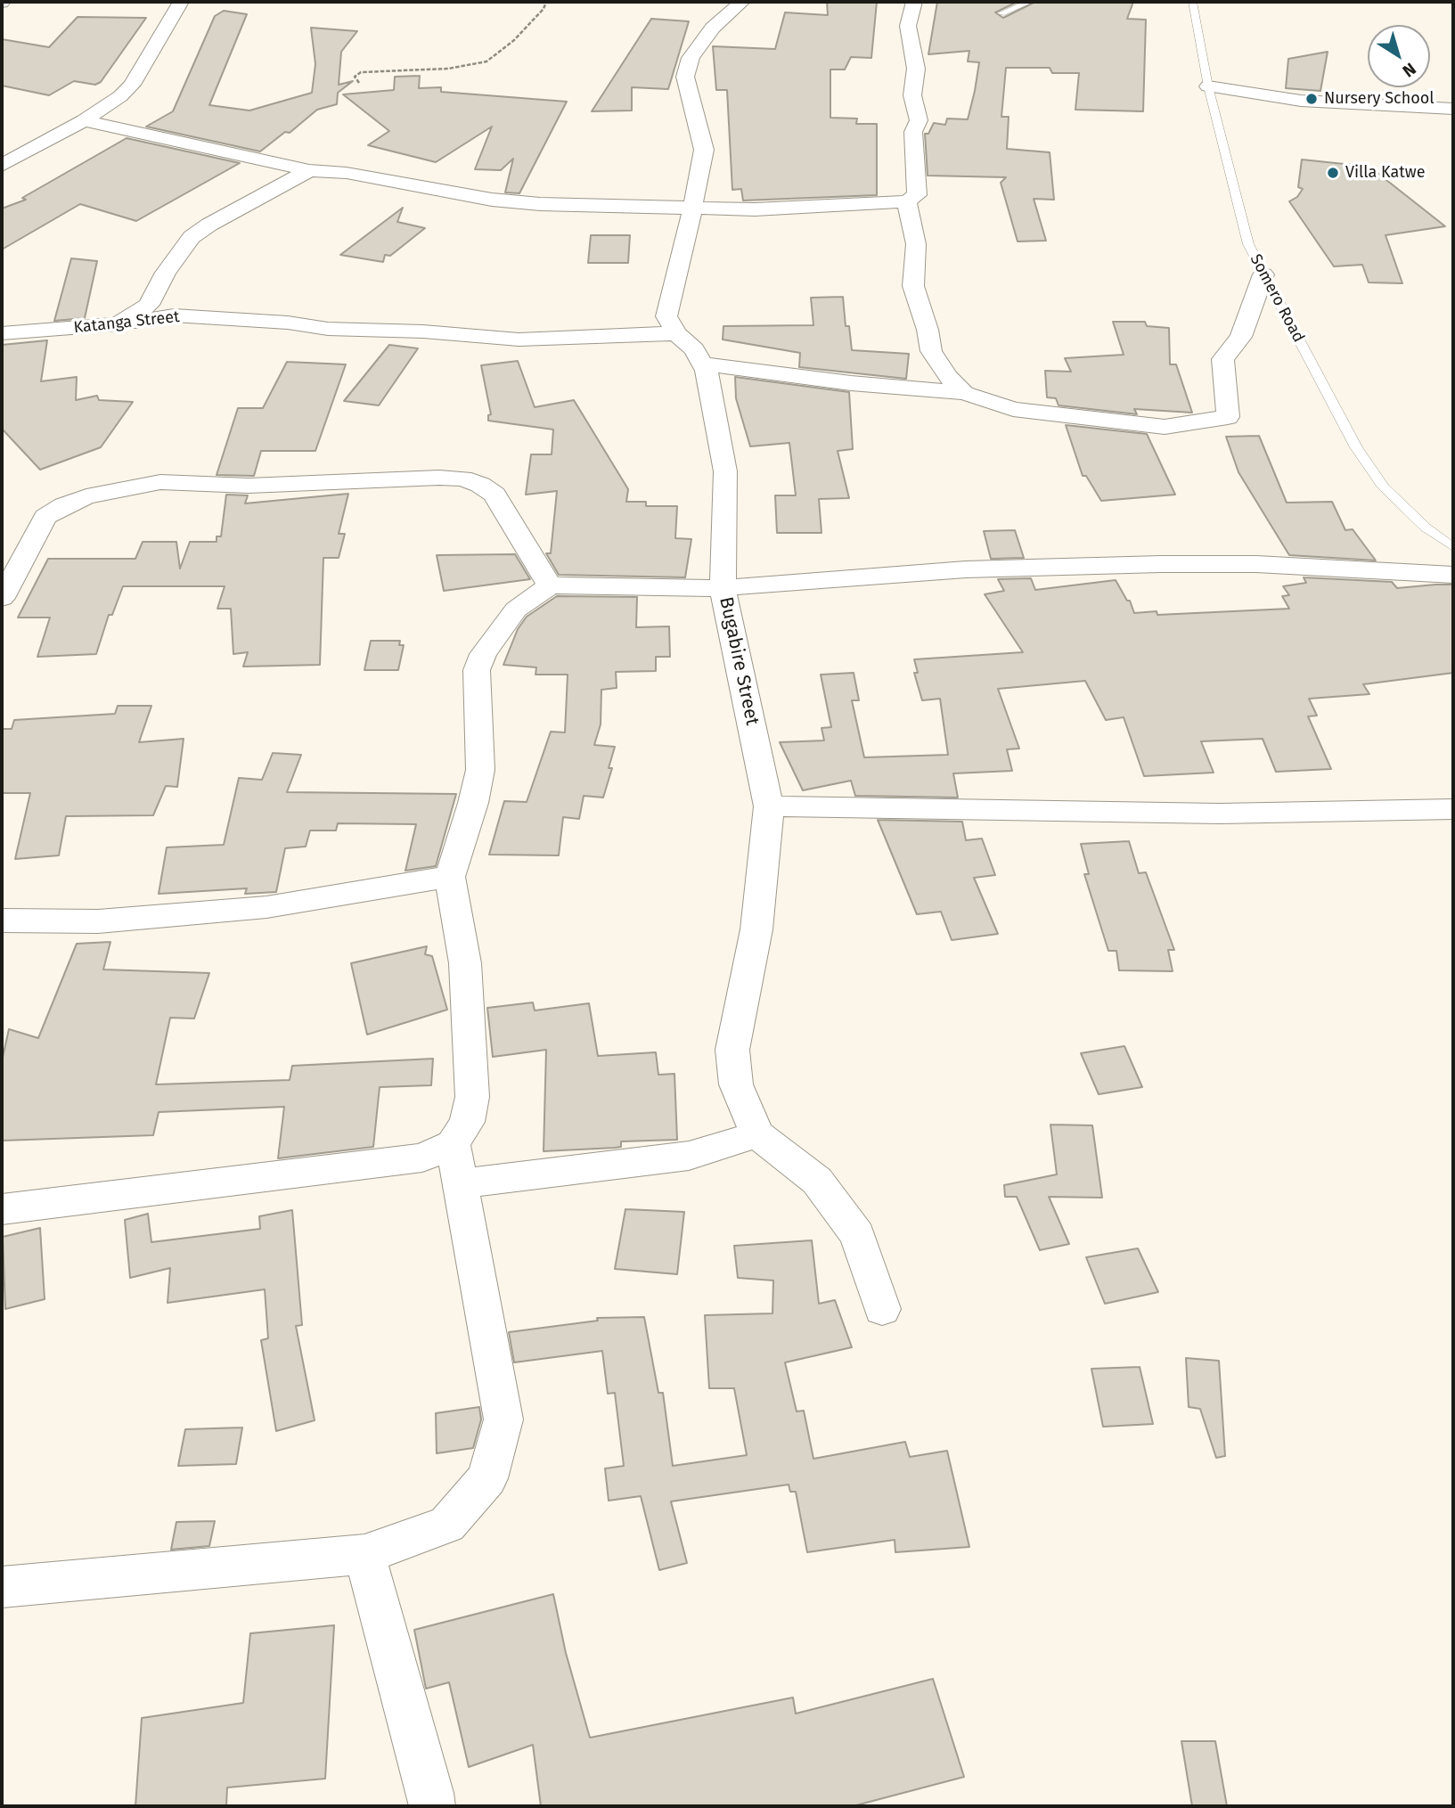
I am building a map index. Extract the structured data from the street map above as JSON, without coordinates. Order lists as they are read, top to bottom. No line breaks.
{"streets":{"street":["Katanga Street","Bugabire Street"],"lane":["Somero Road"]},"crossings":[["Katanga Street","Bugabire Street"]],"places":["Nursery School","Villa Katwe"],"north":"bottom right"}
